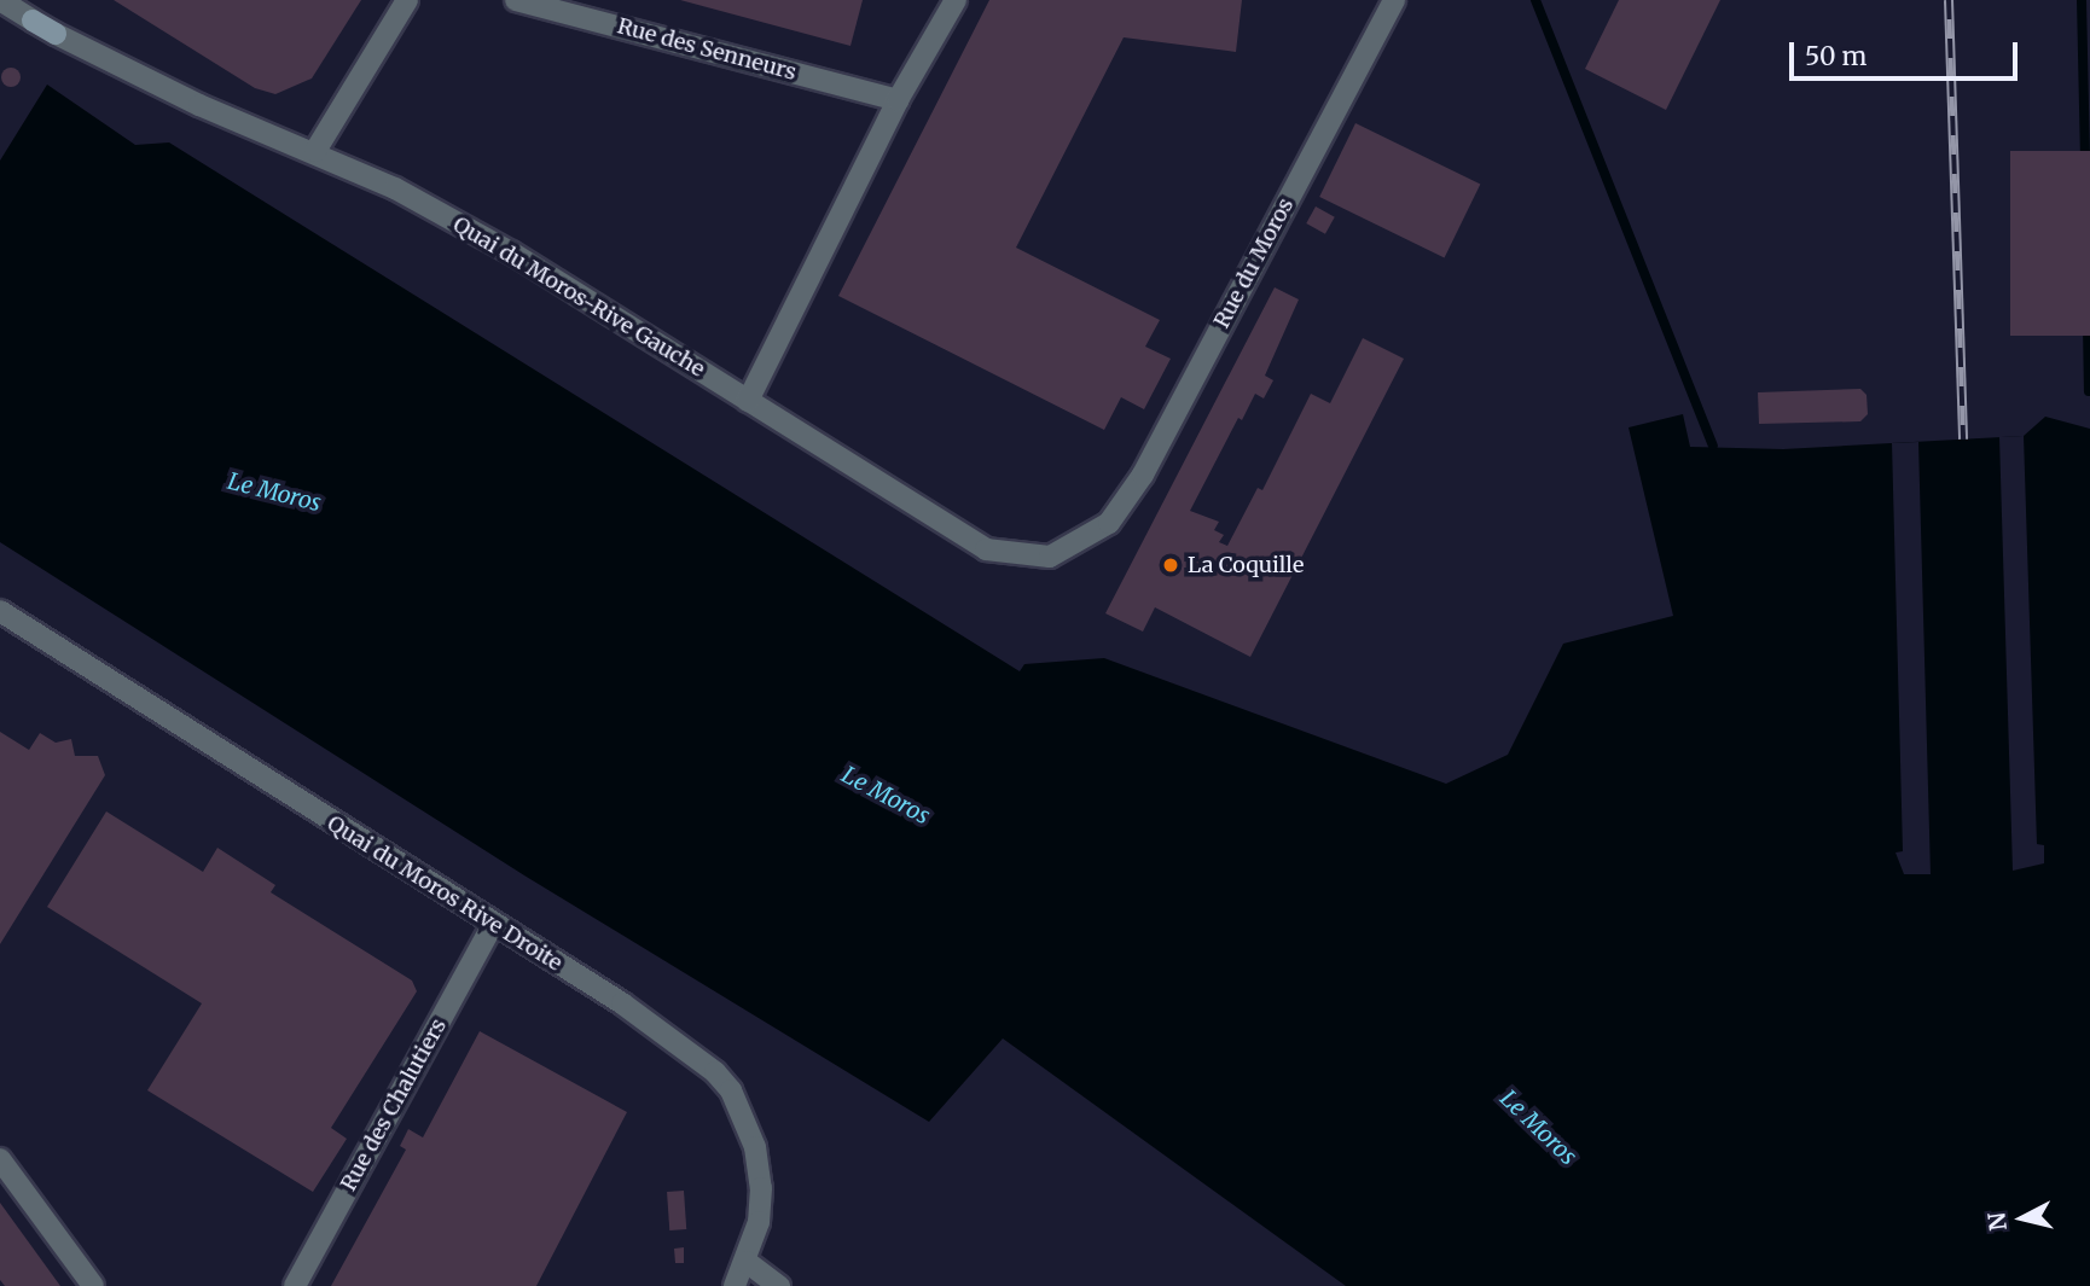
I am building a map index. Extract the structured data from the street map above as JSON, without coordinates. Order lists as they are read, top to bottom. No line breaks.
{"streets":{"street":["Rue des Senneurs","Rue du Moros","Quai du Moros-Rive Gauche","Quai du Moros Rive Droite","Rue des Chalutiers"]},"crossings":[["Rue du Moros","Quai du Moros-Rive Gauche"],["Quai du Moros Rive Droite","Rue des Chalutiers"]],"water":["Le Moros"],"places":["La Coquille"],"scale_bar":"50 m","north":"left"}
